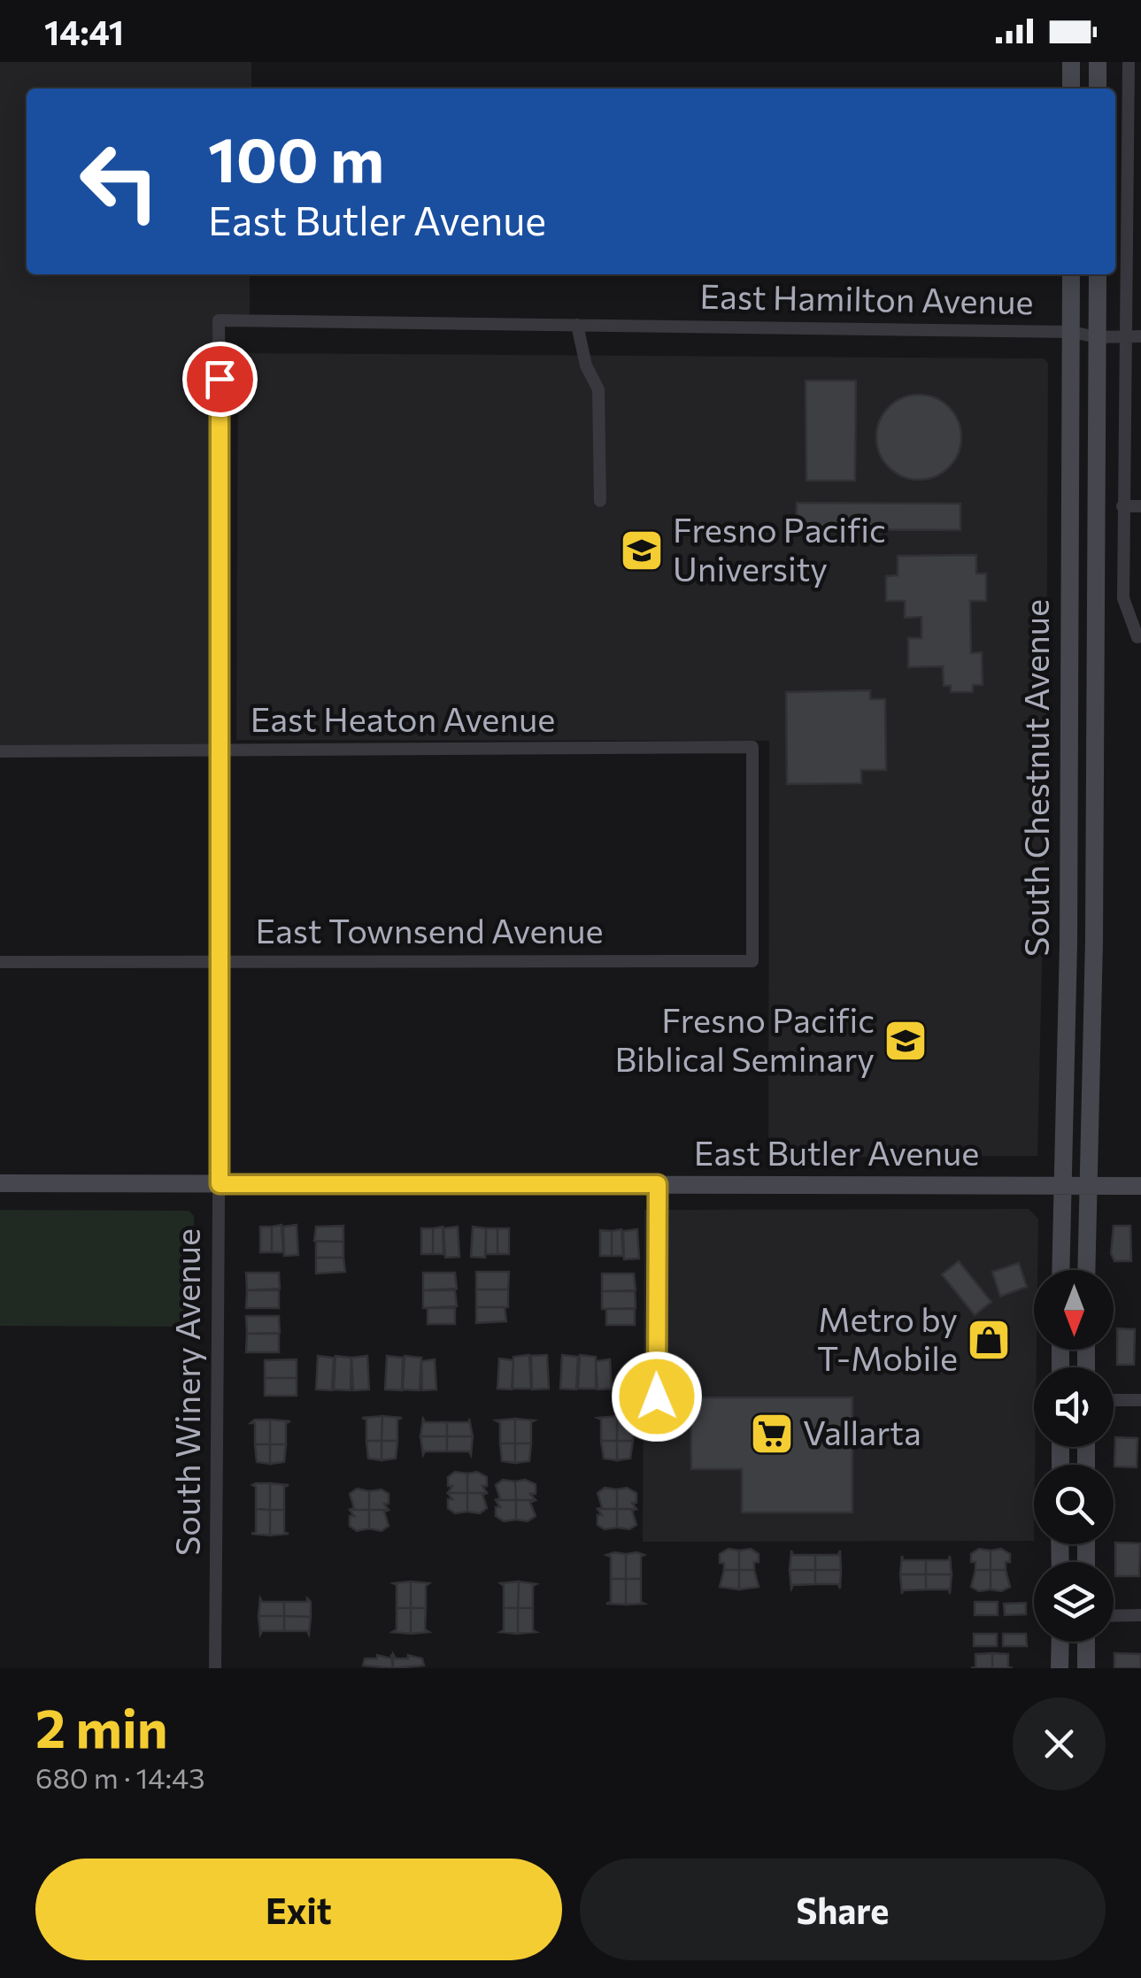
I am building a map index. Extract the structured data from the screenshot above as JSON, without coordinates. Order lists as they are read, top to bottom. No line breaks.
{"streets":{"main road":["South Chestnut Avenue","East Butler Avenue"],"street":["East Hamilton Avenue","East Heaton Avenue","East Townsend Avenue","South Winery Avenue"]},"crossings":[["East Hamilton Avenue","South Chestnut Avenue"],["East Hamilton Avenue","South Winery Avenue"],["East Heaton Avenue","East Townsend Avenue"],["East Heaton Avenue","South Winery Avenue"],["South Chestnut Avenue","East Butler Avenue"],["East Townsend Avenue","South Winery Avenue"],["East Butler Avenue","South Winery Avenue"]],"places":{"school or university":["Fresno Pacific University","Fresno Pacific Biblical Seminary"],"shop":["Metro by T-Mobile"],"supermarket":["Vallarta"]},"north":"bottom","page":{"status":"14:41","turn":["100 m","East Butler Avenue"],"heading":["2 min","680 m · 14:43"],"buttons":["Exit","Share"]}}
